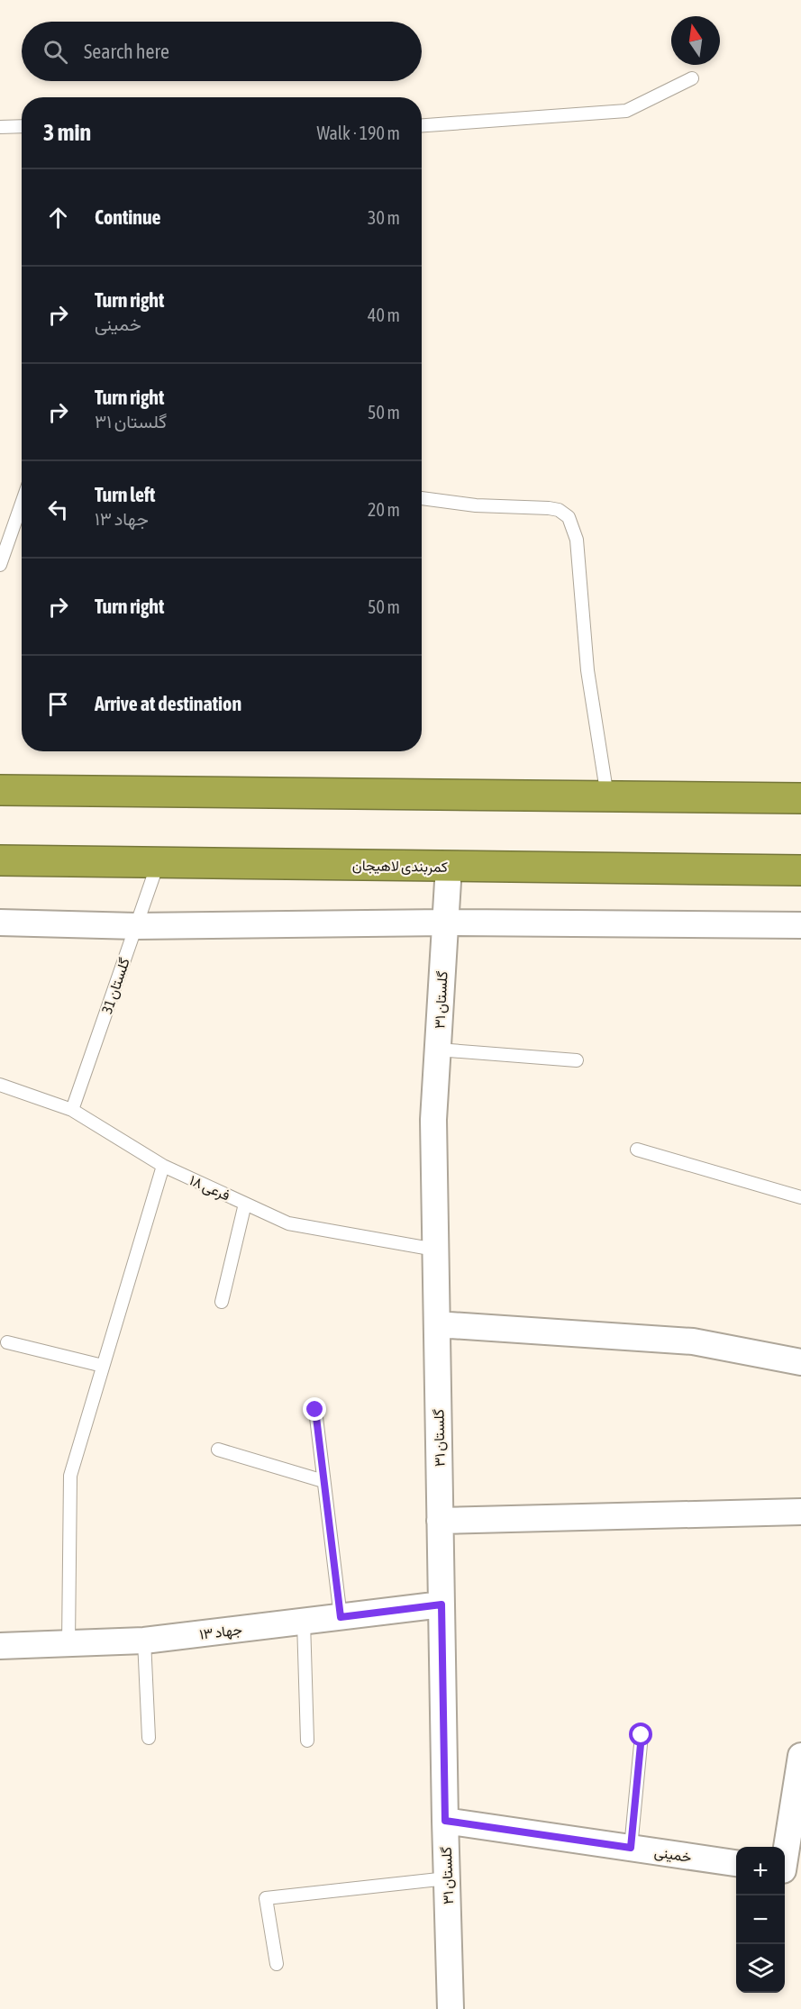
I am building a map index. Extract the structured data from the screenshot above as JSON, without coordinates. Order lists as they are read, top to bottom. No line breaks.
{"streets":{"highway":["کمربندی لاهیجان"],"street":["گلستان ۳۱","جهاد ۱۳","خمینی"],"lane":["گلستان 31","فرعی ۱۸"]},"crossings":[["کمربندی لاهیجان","گلستان 31"],["کمربندی لاهیجان","گلستان ۳۱"],["گلستان 31","فرعی ۱۸"],["گلستان ۳۱","فرعی ۱۸"],["گلستان ۳۱","جهاد ۱۳"],["گلستان ۳۱","خمینی"]],"north":"top","page":{"search":"Search here","heading":["3 min","Walk · 190 m"],"list":[["Continue","30 m"],["Turn right","خمینی","40 m"],["Turn right","گلستان ۳۱","50 m"],["Turn left","جهاد ۱۳","20 m"],["Turn right","50 m"],"Arrive at destination"],"map_buttons":["+","−"]}}
